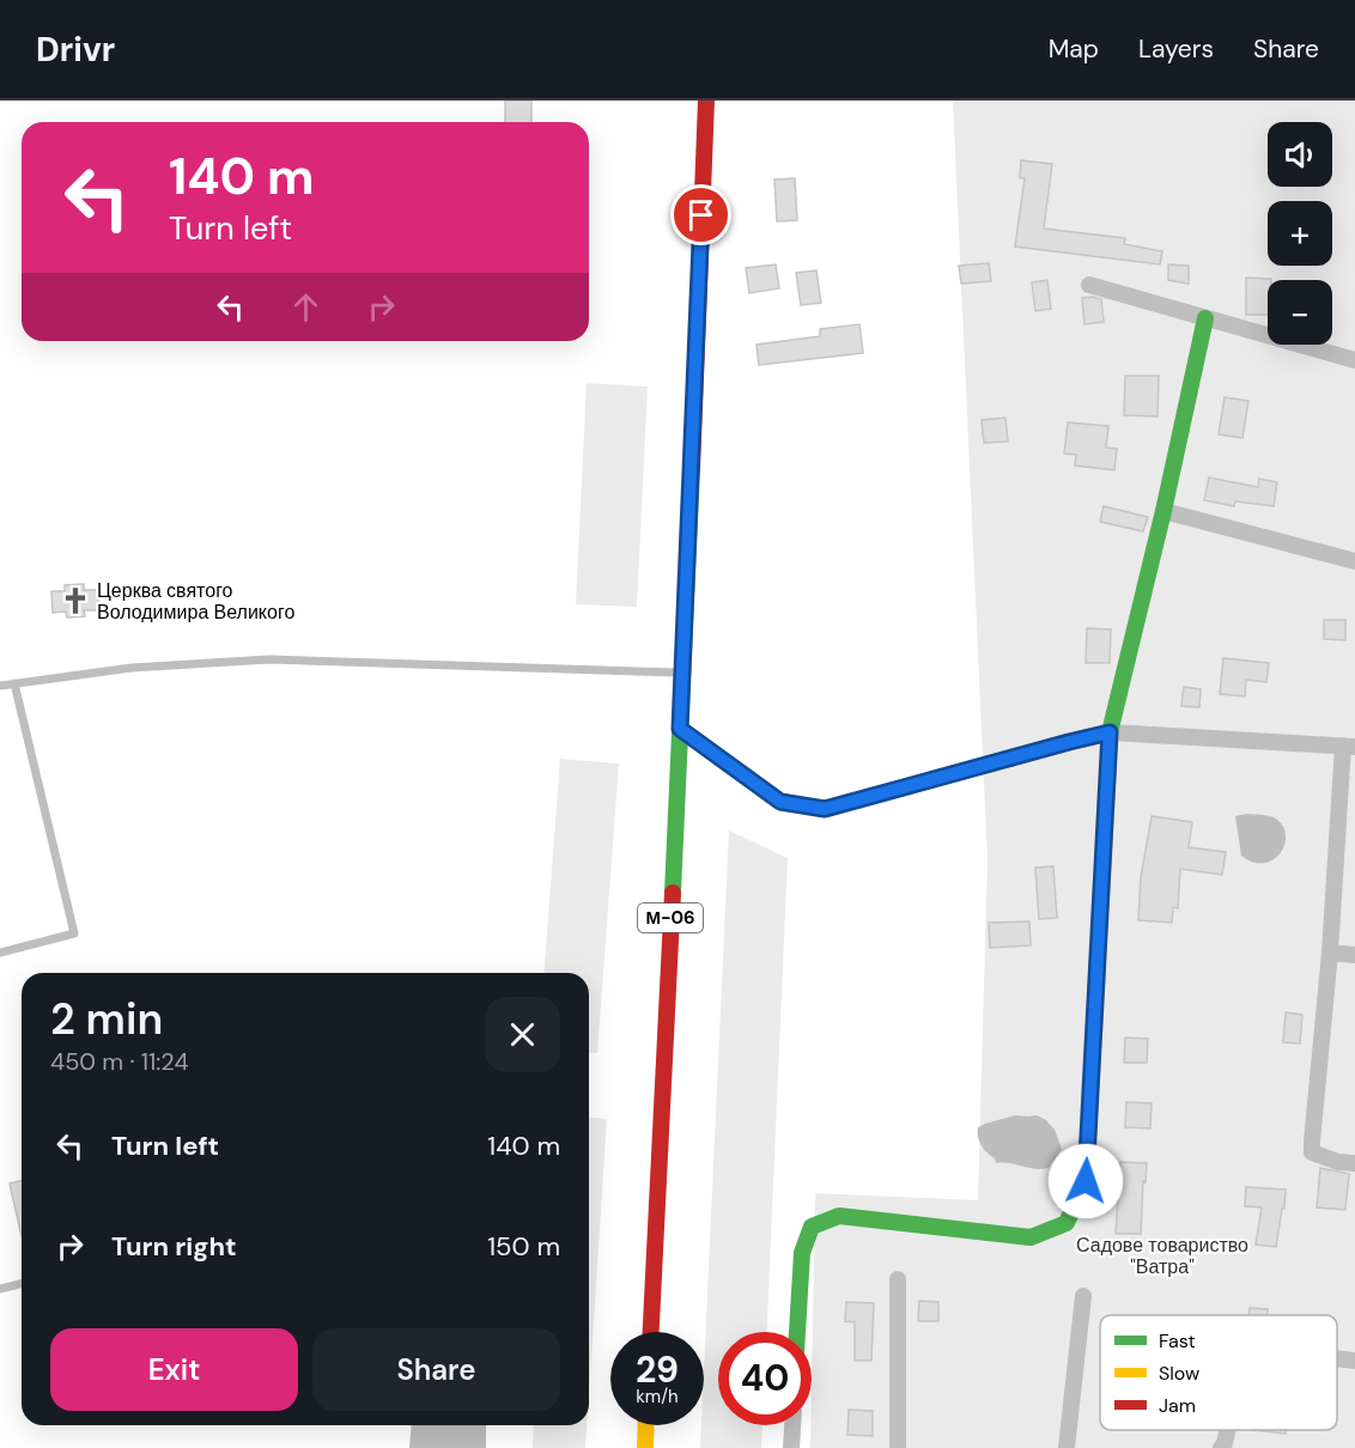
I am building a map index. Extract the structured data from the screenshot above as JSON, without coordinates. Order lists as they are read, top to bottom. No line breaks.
{"streets":{"main road":["М-06"]},"parks":["Садове товариство \"Ватра\""],"places":{"church":["Церква святого Володимира Великого"]},"legend":["Fast","Slow","Jam"],"page":{"header":"Drivr","nav":["Map","Layers","Share"],"map_buttons":["+","−"],"turn":["140 m","Turn left"],"heading":["2 min","450 m · 11:24"],"list":[{"name":"Turn left","value":"140 m"},{"name":"Turn right","value":"150 m"}],"buttons":["Exit","Share"],"speed":"29 km/h","limit":"40"}}
